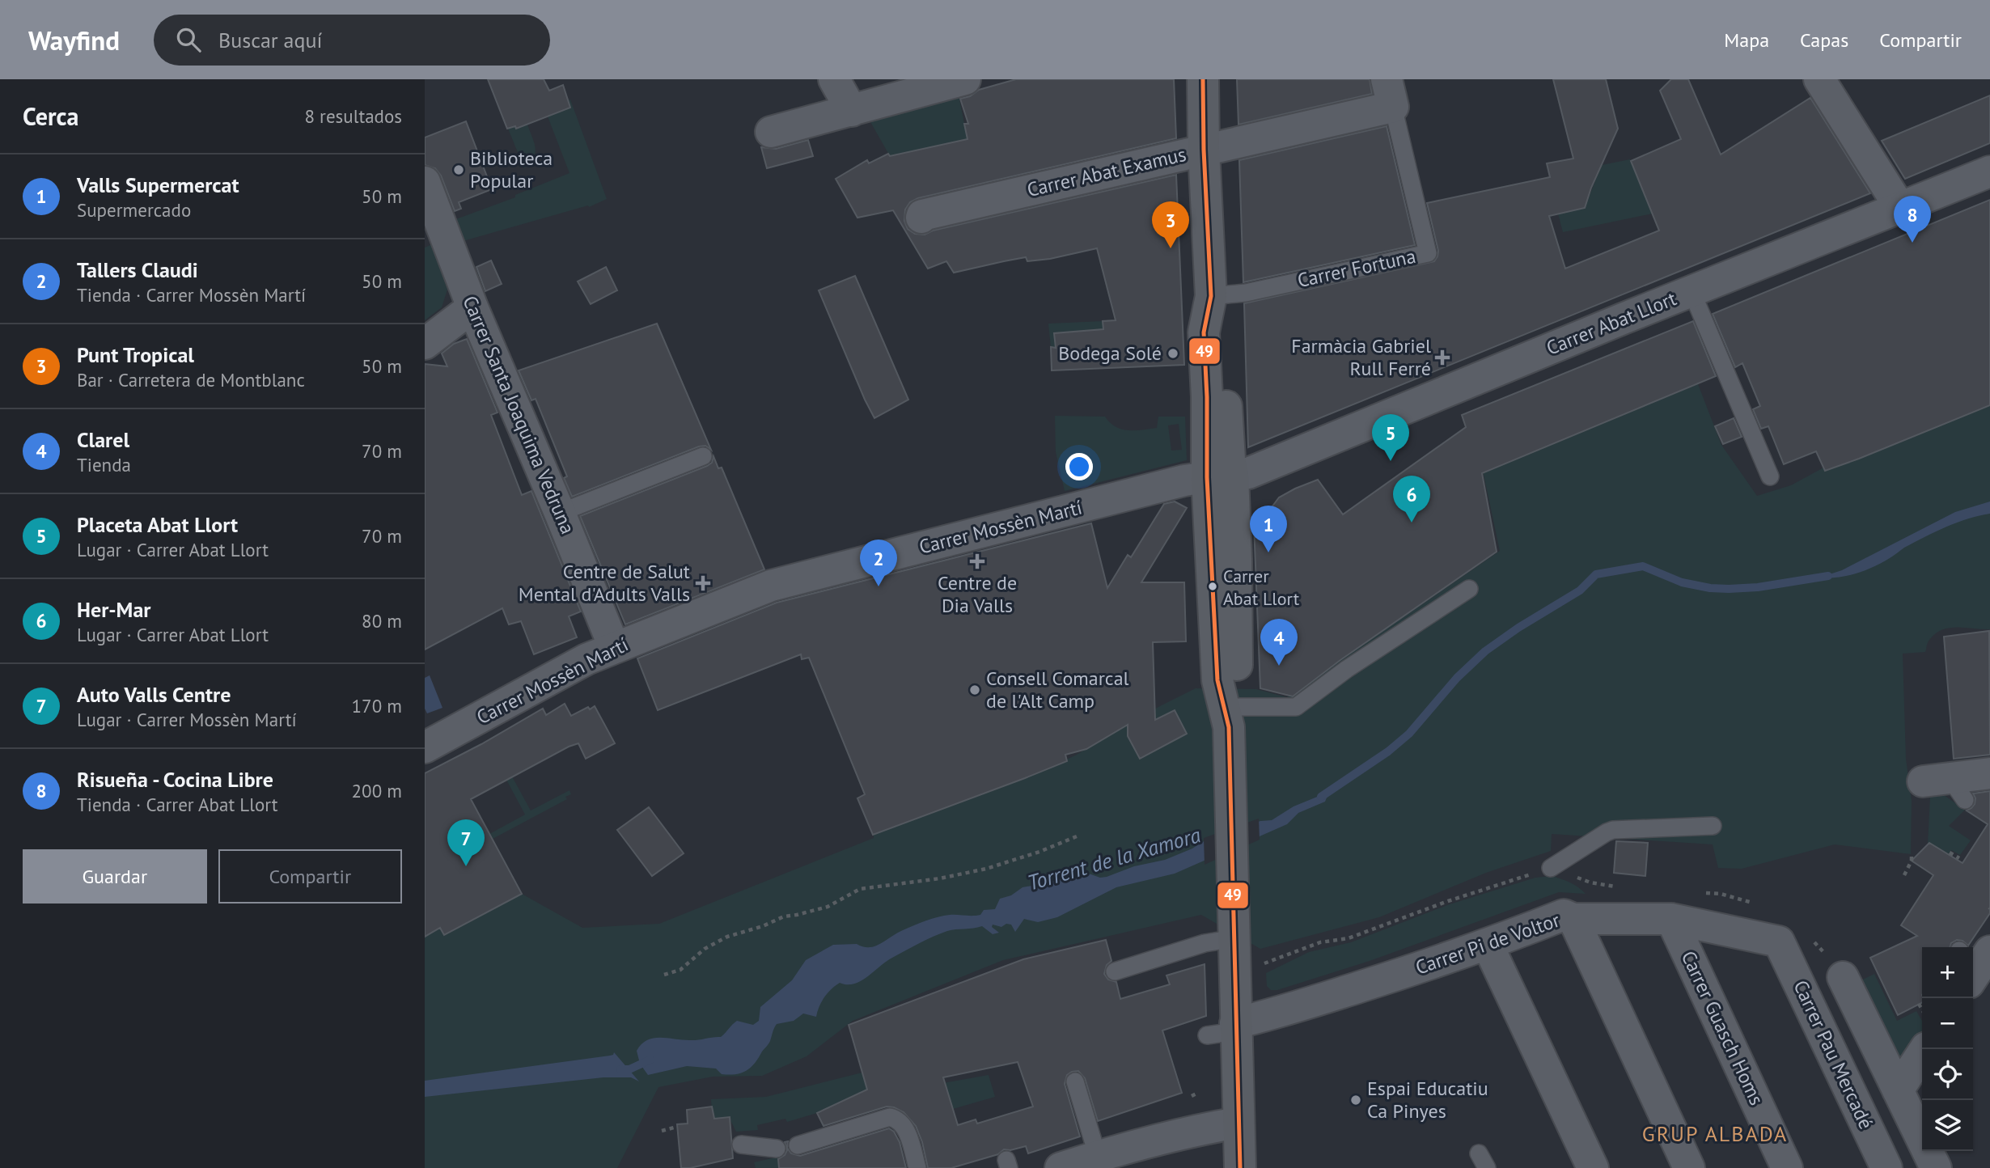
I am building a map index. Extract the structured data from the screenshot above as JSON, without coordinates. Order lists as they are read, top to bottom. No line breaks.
{"streets":{"street":["Carrer Abat Examus","Carrer Abat Llort","Carrer Santa Joaquima Vedruna","Carrer Mossèn Martí","Carrer Pi de Voltor","Carrer Guasch Homs","Carrer Pau Mercadé"],"lane":["Carrer Fortuna"]},"crossings":[["Carrer Abat Examus","Carrer Fortuna"],["Carrer Abat Llort","Carrer Mossèn Martí"],["Carrer Santa Joaquima Vedruna","Carrer Mossèn Martí"],["Carrer Pi de Voltor","Carrer Guasch Homs"],["Carrer Pi de Voltor","Carrer Pau Mercadé"]],"districts":["GRUP ALBADA"],"water":["Torrent de la Xamora"],"places":{"other":["Biblioteca Popular","Bodega Solé","Carrer Abat Llort","Consell Comarcal de l'Alt Camp","Espai Educatiu Ca Pinyes"],"health":["Farmàcia Gabriel Rull Ferré","Centre de Dia Valls","Centre de Salut Mental d'Adults Valls"]},"lines":["transit line 49"],"page":{"header":"Wayfind","search":"Buscar aquí","nav":["Mapa","Capas","Compartir"],"heading":["Cerca","8 resultados"],"list":[{"mark":"1","name":"Valls Supermercat","note":"Supermercado","value":"50 m"},{"mark":"2","name":"Tallers Claudi","note":"Tienda · Carrer Mossèn Martí","value":"50 m"},{"mark":"3","name":"Punt Tropical","note":"Bar · Carretera de Montblanc","value":"50 m"},{"mark":"4","name":"Clarel","note":"Tienda","value":"70 m"},{"mark":"5","name":"Placeta Abat Llort","note":"Lugar · Carrer Abat Llort","value":"70 m"},{"mark":"6","name":"Her-Mar","note":"Lugar · Carrer Abat Llort","value":"80 m"},{"mark":"7","name":"Auto Valls Centre","note":"Lugar · Carrer Mossèn Martí","value":"170 m"},{"mark":"8","name":"Risueña - Cocina Libre","note":"Tienda · Carrer Abat Llort","value":"200 m"}],"pins":["8","3","5","6","1","2","4","7"],"buttons":["Guardar","Compartir"],"map_buttons":["+","−"]}}
